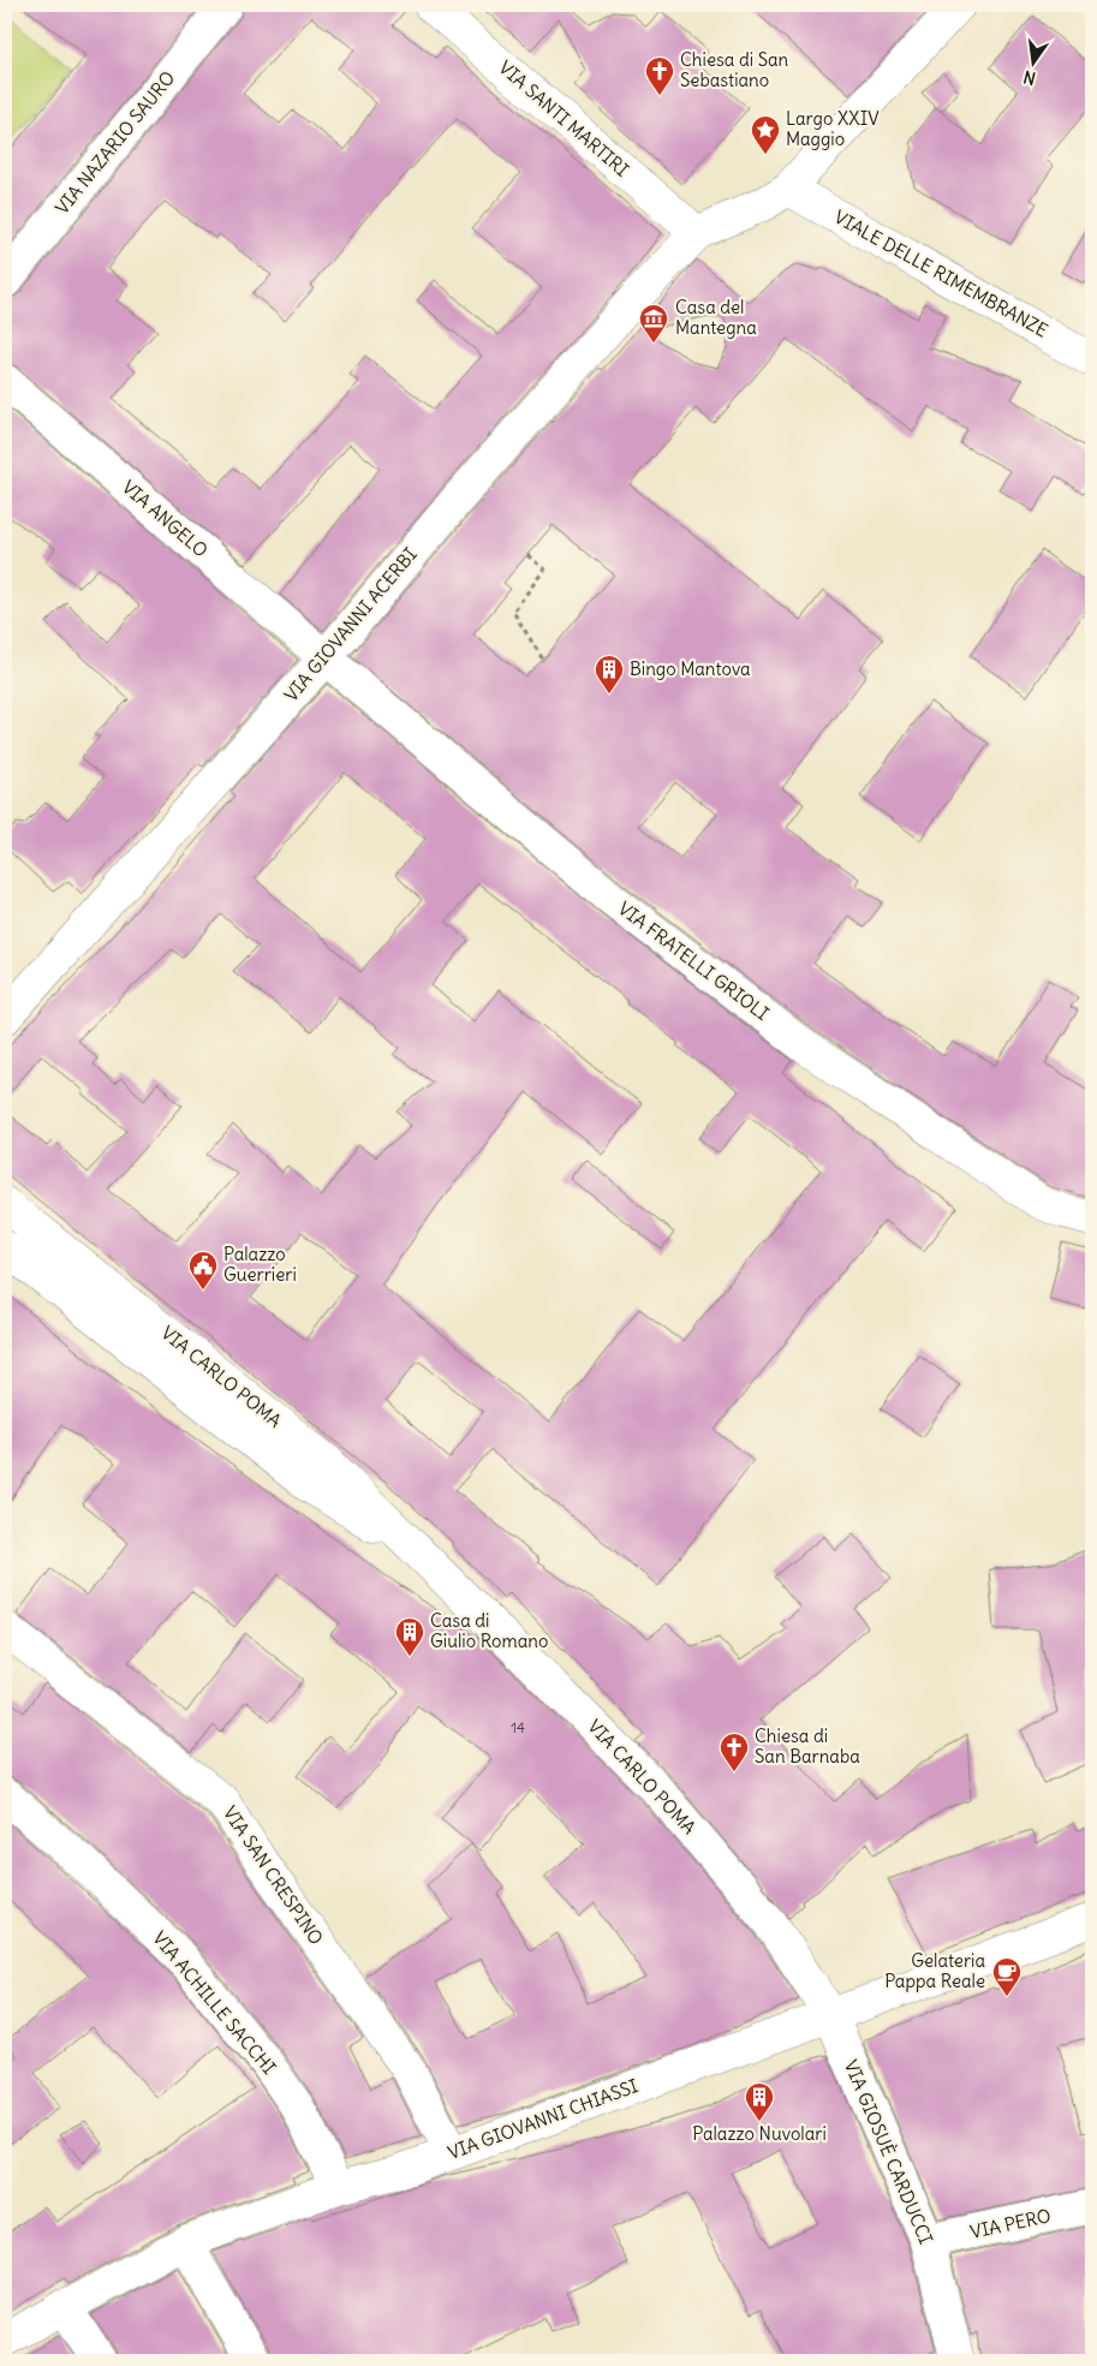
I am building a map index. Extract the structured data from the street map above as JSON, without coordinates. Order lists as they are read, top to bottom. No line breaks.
{"streets":{"street":["VIA SANTI MARTIRI","VIA NAZARIO SAURO","VIALE DELLE RIMEMBRANZE","VIA ANGELO","VIA GIOVANNI ACERBI","VIA FRATELLI GRIOLI","VIA CARLO POMA","VIA SAN CRESPINO","VIA ACHILLE SACCHI","VIA GIOVANNI CHIASSI","VIA GIOSUÈ CARDUCCI","VIA PERO"]},"crossings":[["VIA SANTI MARTIRI","VIA GIOVANNI ACERBI"],["VIA ANGELO","VIA GIOVANNI ACERBI"],["VIA ANGELO","VIA FRATELLI GRIOLI"],["VIA GIOVANNI ACERBI","VIA FRATELLI GRIOLI"],["VIA CARLO POMA","VIA GIOVANNI CHIASSI"],["VIA CARLO POMA","VIA GIOSUÈ CARDUCCI"],["VIA SAN CRESPINO","VIA GIOVANNI CHIASSI"],["VIA ACHILLE SACCHI","VIA GIOVANNI CHIASSI"],["VIA GIOVANNI CHIASSI","VIA GIOSUÈ CARDUCCI"],["VIA GIOSUÈ CARDUCCI","VIA PERO"]],"places":{"church":["Chiesa di San Sebastiano","Chiesa di San Barnaba"],"place":["Largo XXIV Maggio"],"museum":["Casa del Mantegna"],"building":["Bingo Mantova","Casa di Giulio Romano","Palazzo Nuvolari"],"public building":["Palazzo Guerrieri"],"cafe":["Gelateria Pappa Reale"]},"house_numbers":["14"],"north":"bottom"}
